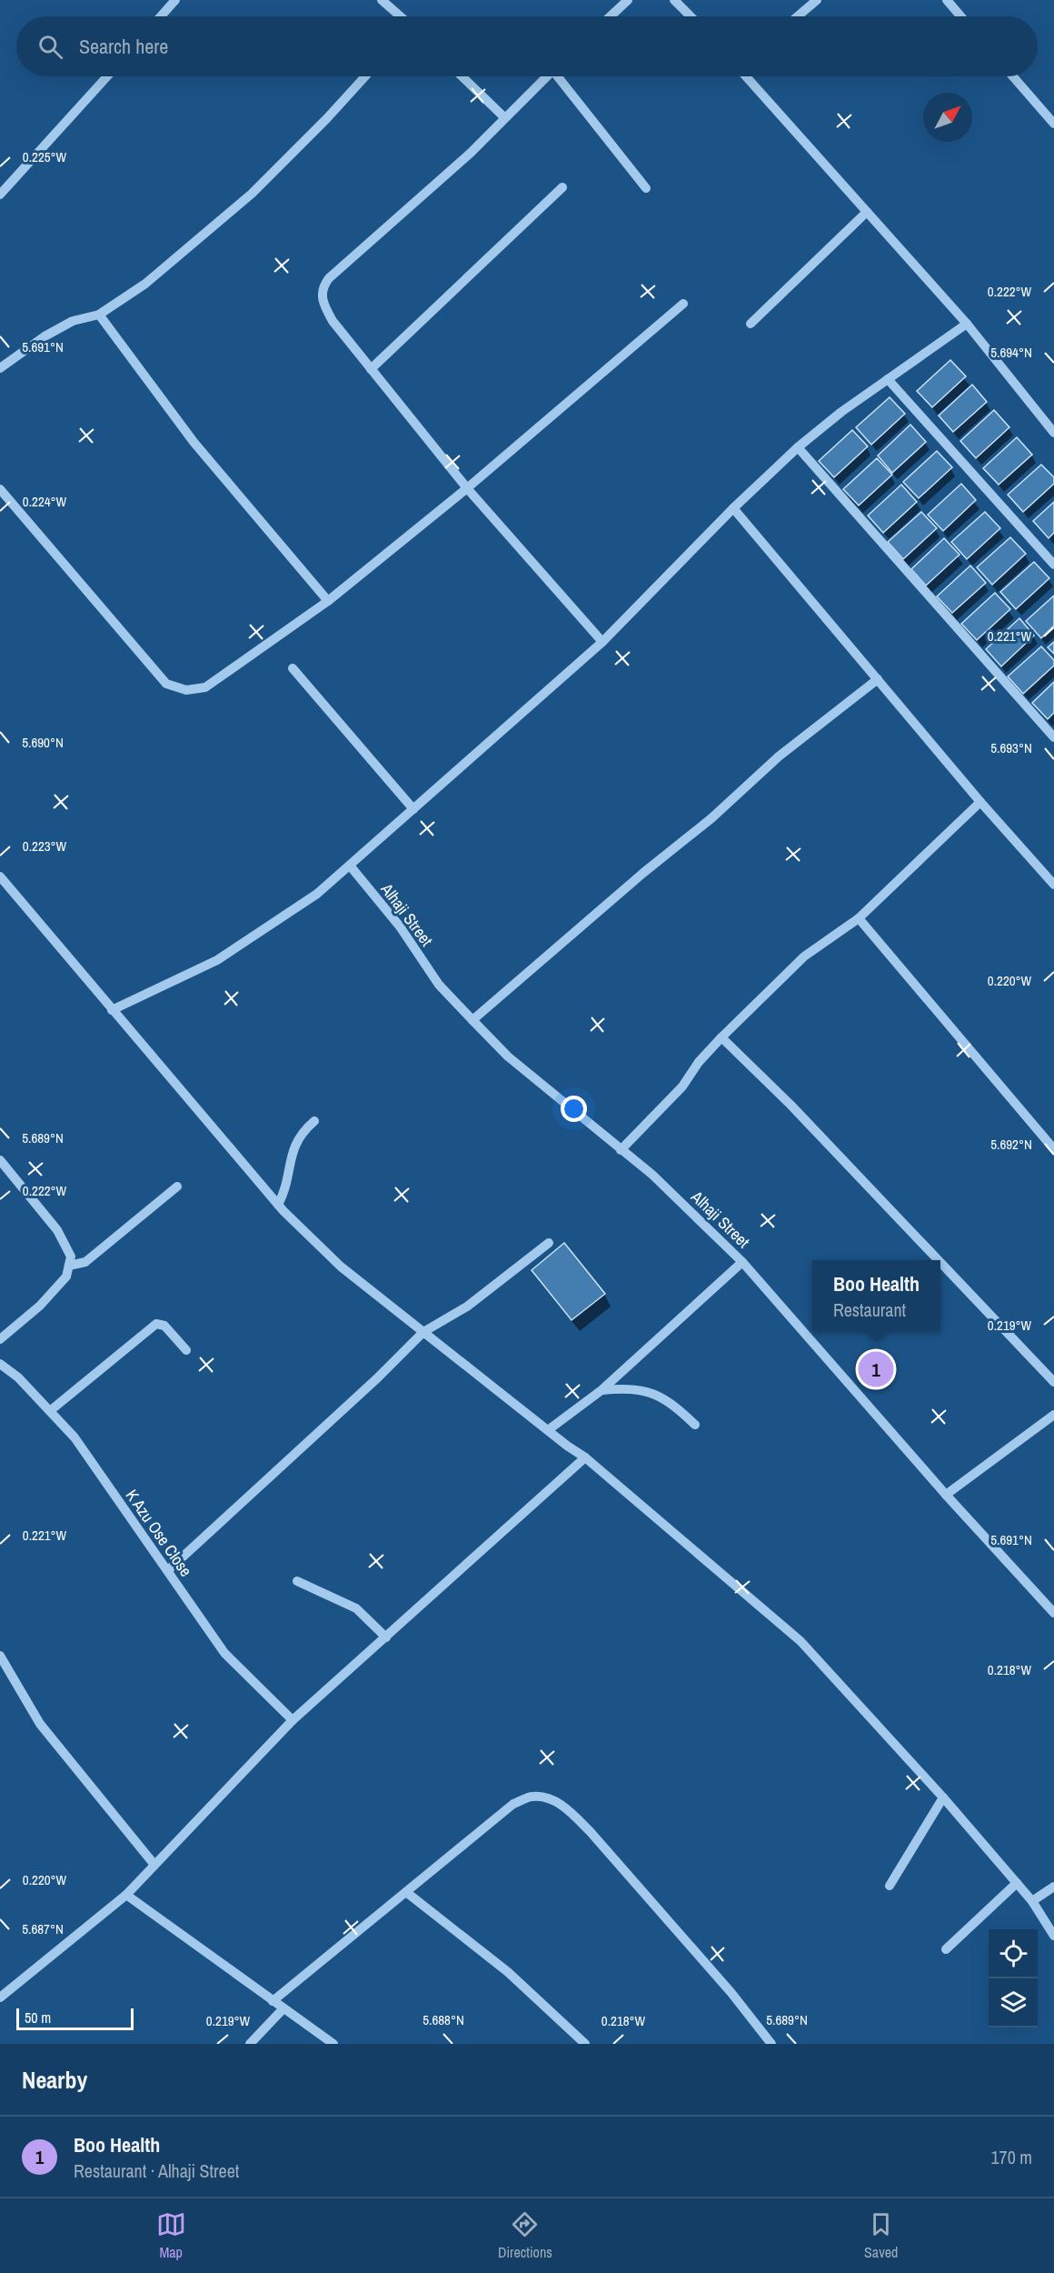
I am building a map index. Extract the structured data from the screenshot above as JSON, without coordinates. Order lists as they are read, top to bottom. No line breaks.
{"streets":{"street":["Alhaji Street","K Azu Ose Close"]},"scale_bar":"50 m","north":"top right","page":{"search":"Search here","popup":["Boo Health","Restaurant"],"pins":"1","scale":"50 m","heading":"Nearby","list":[{"mark":"1","name":"Boo Health","note":"Restaurant · Alhaji Street","value":"170 m"}],"nav":["Map","Directions","Saved"]},"coordinates":["0.225°W","0.222°W","5.691°N","5.694°N","0.224°W","0.221°W","5.690°N","5.693°N","0.223°W","0.220°W","5.689°N","5.692°N","0.219°W","0.218°W","5.687°N","5.688°N"]}
